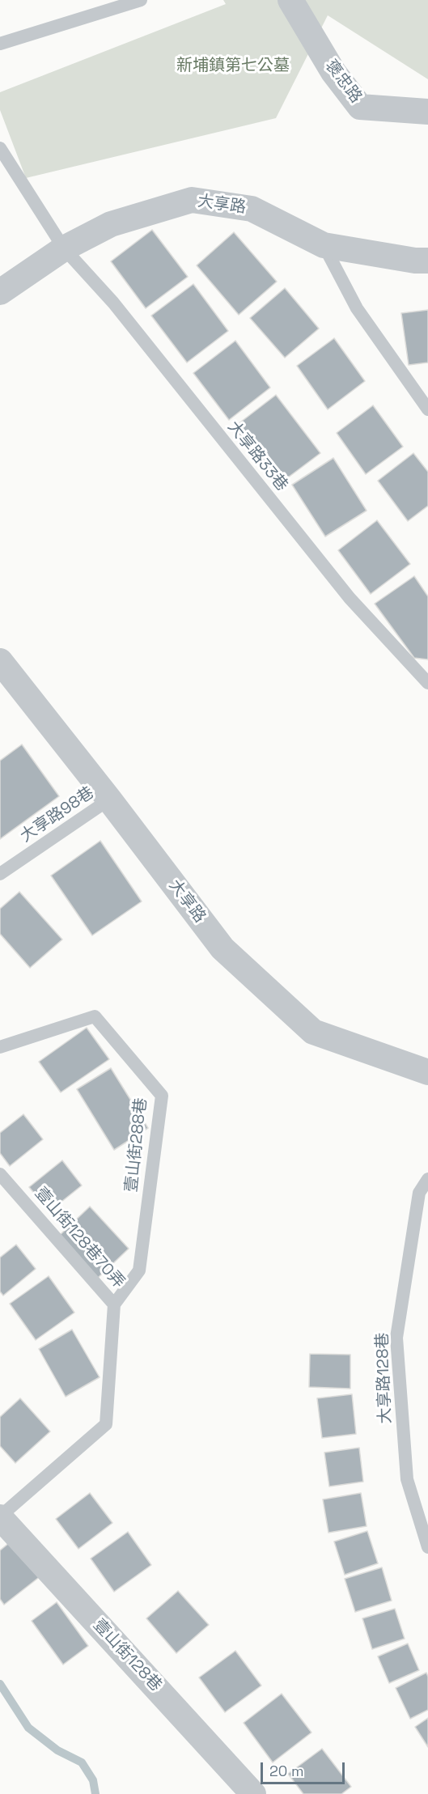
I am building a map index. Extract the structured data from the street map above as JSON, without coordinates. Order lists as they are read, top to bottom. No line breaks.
{"streets":{"street":["褒忠路","大享路","壹山街128巷"],"lane":["大享路33巷","大享路98巷","壹山街288巷","壹山街128巷70弄","大享路128巷"]},"crossings":[["大享路","大享路33巷"],["大享路","大享路98巷"],["壹山街288巷","壹山街128巷70弄"],["壹山街128巷70弄","壹山街128巷"]],"parks":["新埔鎮第七公墓"],"scale_bar":"20 m"}
